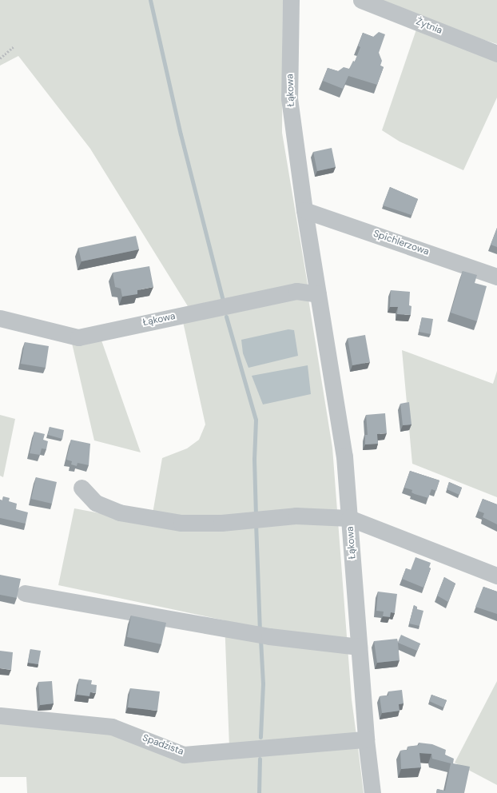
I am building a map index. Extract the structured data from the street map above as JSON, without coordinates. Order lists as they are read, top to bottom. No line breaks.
{"streets":{"street":["Żytnia","Łąkowa","Spichlerzowa","Spadzista"]},"crossings":[["Łąkowa","Spichlerzowa"],["Łąkowa","Spadzista"]]}
